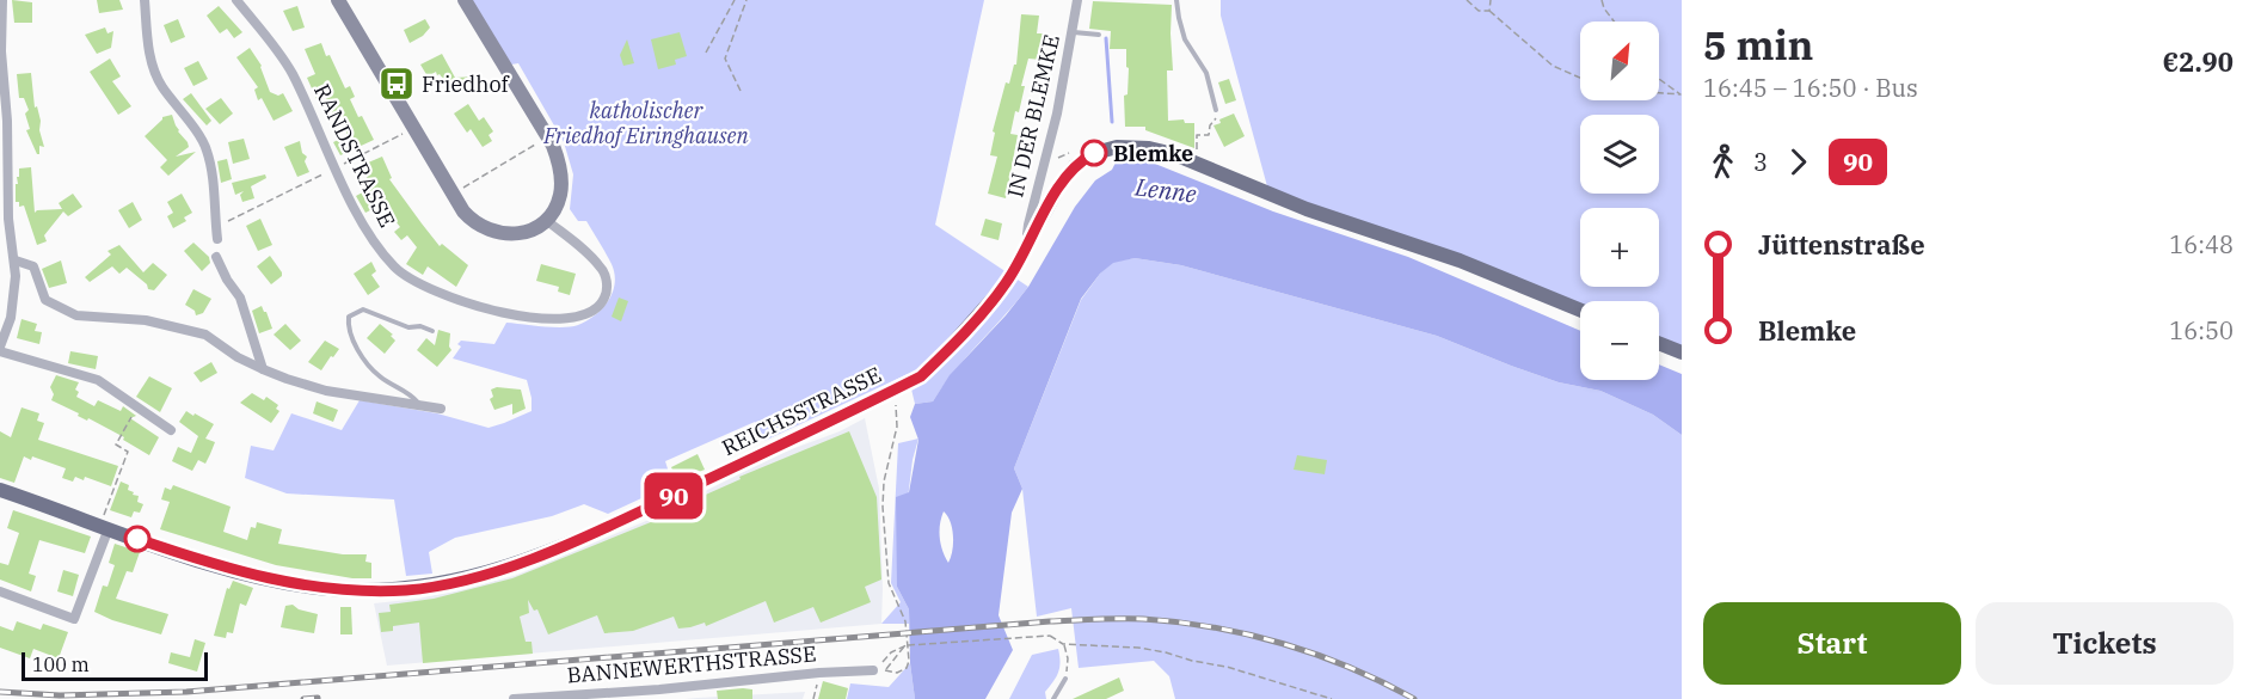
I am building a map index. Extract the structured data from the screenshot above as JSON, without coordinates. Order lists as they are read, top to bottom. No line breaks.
{"streets":{"main road":["REICHSSTRASSE"],"street":["IN DER BLEMKE","RANDSTRASSE","BANNEWERTHSTRASSE"]},"crossings":[["IN DER BLEMKE","REICHSSTRASSE"]],"water":["Lenne"],"parks":["katholischer Friedhof Eiringhausen"],"places":{"bus stop":["Friedhof"],"other":["Blemke"]},"lines":["bus line 90"],"scale_bar":"100 m","north":"top right","page":{"on_map":"90","heading":["5 min","16:45 – 16:50 · Bus","€2.90"],"map_buttons":["+","−"],"legs":["3","90"],"list":[{"name":"Jüttenstraße","value":"16:48"},{"name":"Blemke","value":"16:50"}],"buttons":["Start","Tickets"],"scale":"100 m"}}
